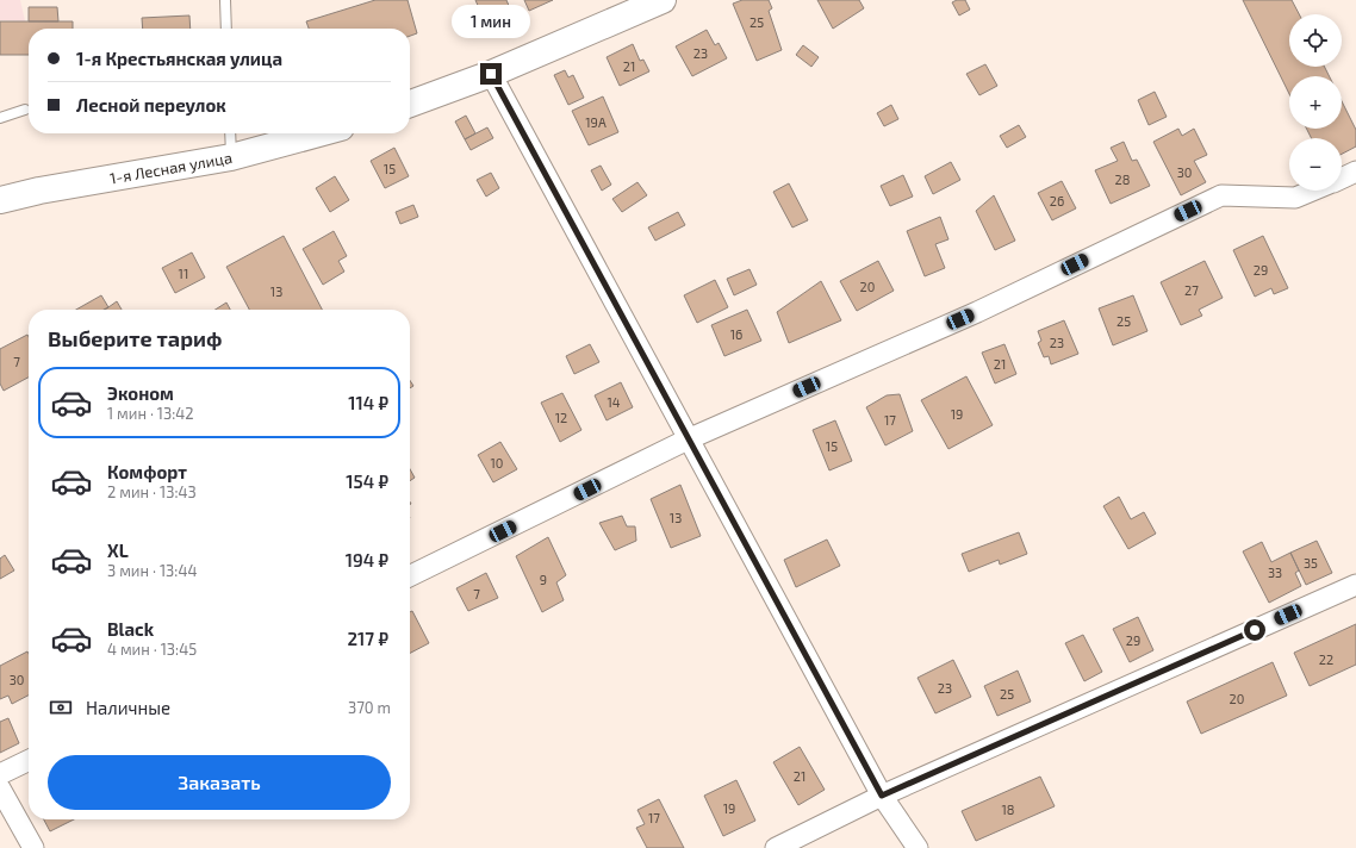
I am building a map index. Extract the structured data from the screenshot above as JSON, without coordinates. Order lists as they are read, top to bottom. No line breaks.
{"streets":{"main road":["1-я Лесная улица"]},"house_numbers":["25","23","21","19А","15","30","28","26","29","11","20","27","13","25","16","23","7","21","14","19","12","17","15","10","13","35","33","9","7","29","22","30","23","25","20","21","19","18","17"],"page":{"bubble":"1 мин","map_buttons":["+","−"],"banner":["1-я Крестьянская улица","Лесной переулок"],"heading":"Выберите тариф","list":[{"name":"Эконом","note":"1 мин · 13:42","value":"114 ₽"},{"name":"Комфорт","note":"2 мин · 13:43","value":"154 ₽"},{"name":"XL","note":"3 мин · 13:44","value":"194 ₽"},{"name":"Black","note":"4 мин · 13:45","value":"217 ₽"}],"pay":["Наличные","370 m"],"buttons":"Заказать"}}
